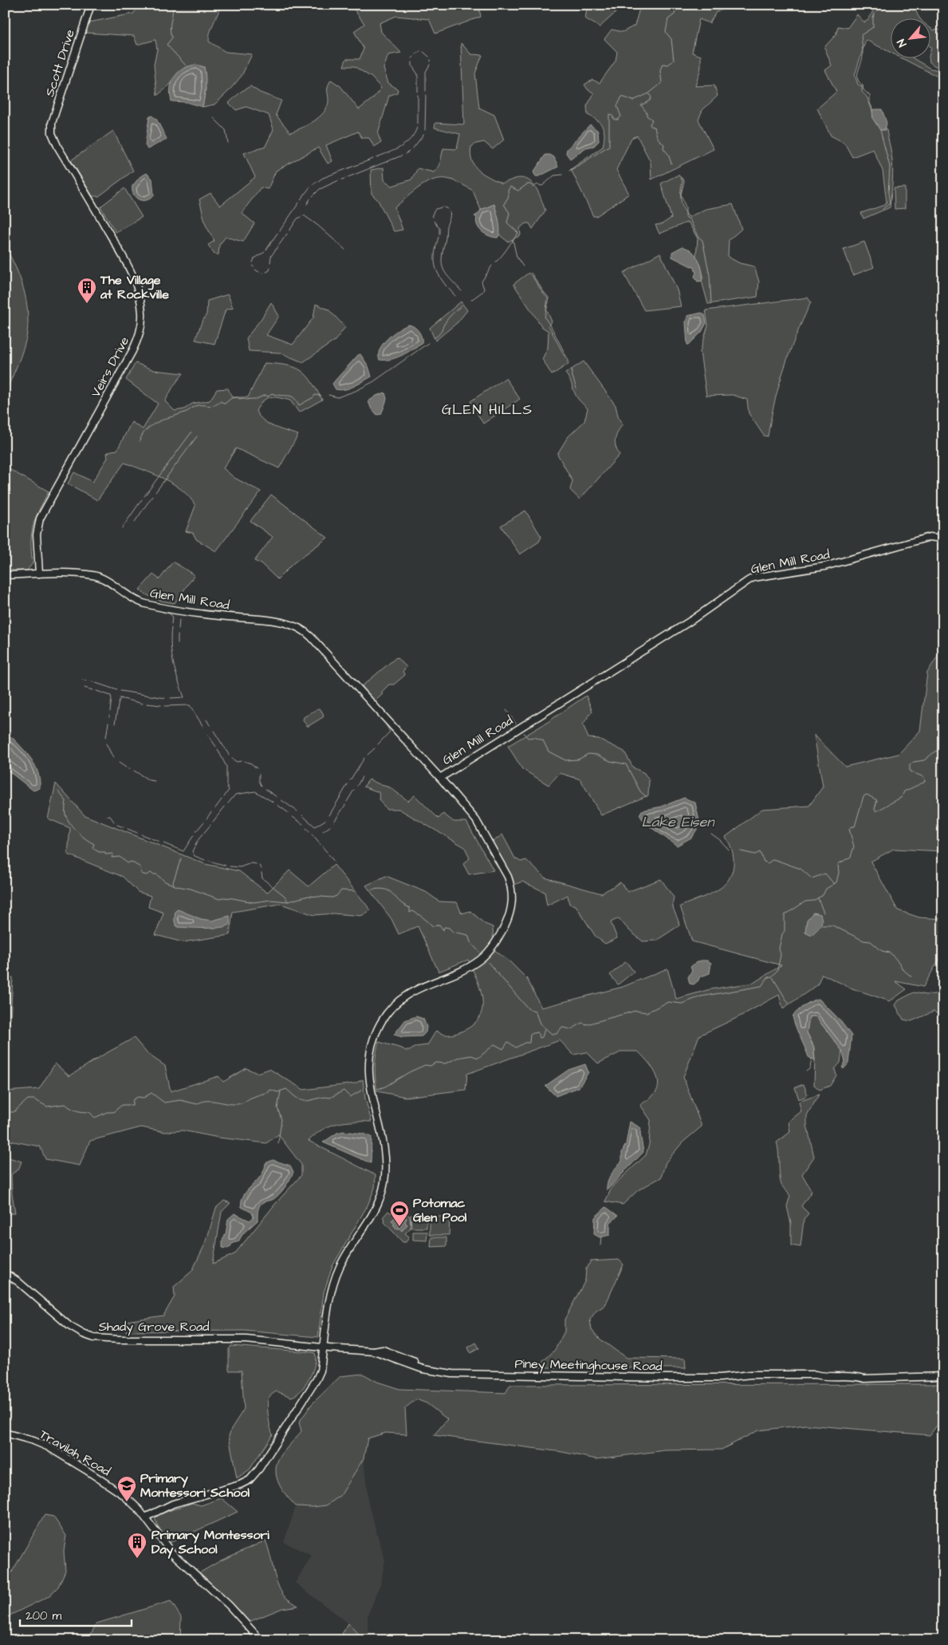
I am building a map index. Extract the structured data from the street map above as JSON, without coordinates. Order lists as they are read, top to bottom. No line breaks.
{"streets":{"main road":["Scott Drive","Veirs Drive","Glen Mill Road","Shady Grove Road","Piney Meetinghouse Road","Travilah Road"]},"crossings":[["Scott Drive","Veirs Drive"],["Veirs Drive","Glen Mill Road"],["Shady Grove Road","Piney Meetinghouse Road"]],"districts":["GLEN HILLS"],"water":["Lake Eisen"],"places":{"building":["The Village at Rockville","Primary Montessori Day School"],"sports":["Potomac Glen Pool"],"school or university":["Primary Montessori School"]},"scale_bar":"200 m","north":"bottom left"}
